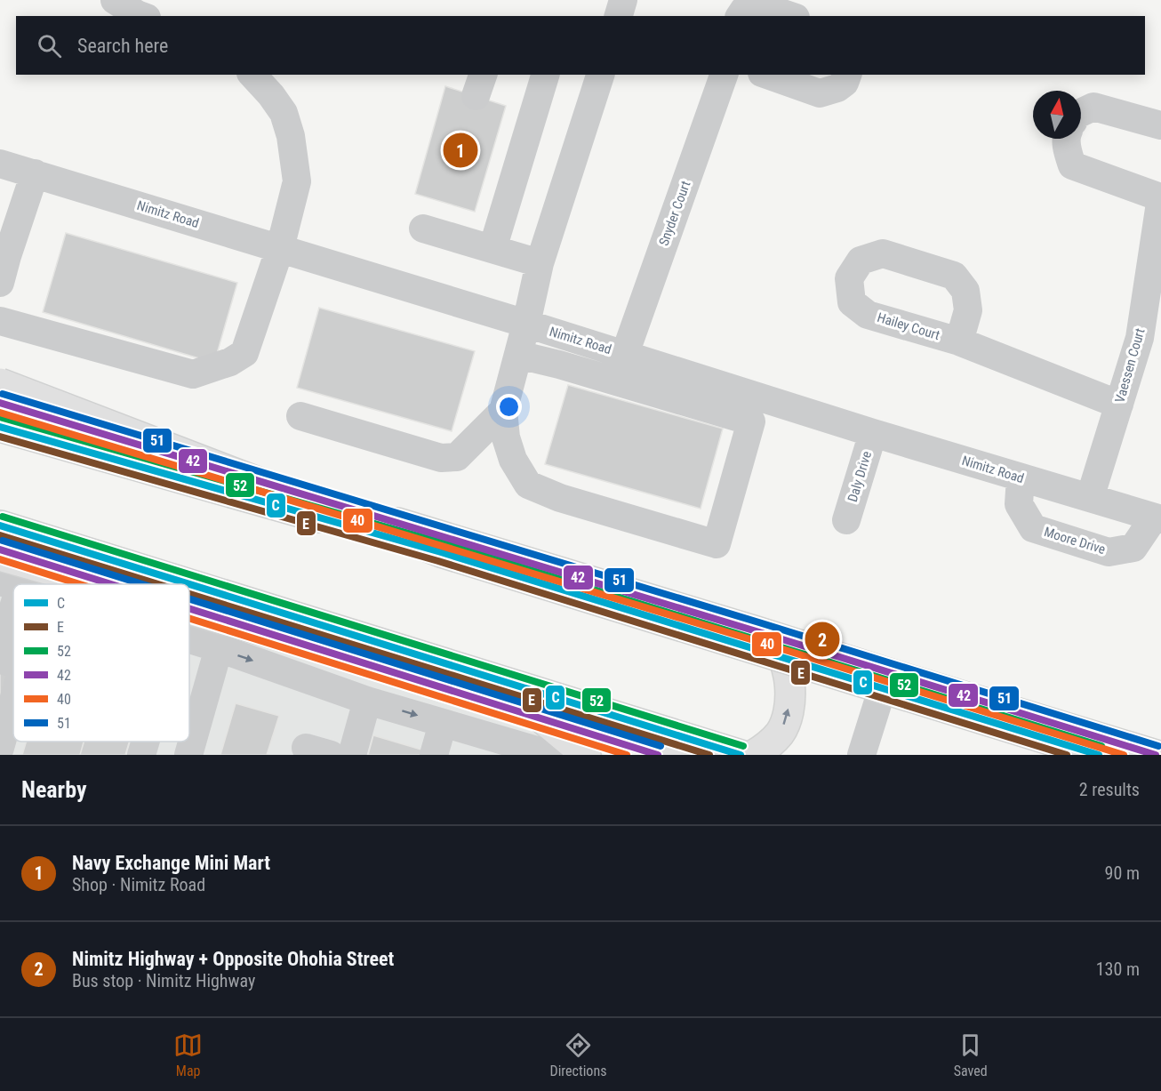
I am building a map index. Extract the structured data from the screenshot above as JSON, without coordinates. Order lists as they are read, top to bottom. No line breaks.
{"streets":{"street":["Snyder Court","Nimitz Road","Vaessen Court","Daly Drive","Moore Drive"]},"crossings":[["Snyder Court","Nimitz Road"],["Nimitz Road","Vaessen Court"],["Nimitz Road","Daly Drive"],["Nimitz Road","Moore Drive"]],"lines":["transit line 51","transit line 42","transit line 40","transit line 52","transit line C","transit line E"],"legend":["C","E","52","42","40","51"],"north":"top","page":{"search":"Search here","pins":["1","2"],"heading":["Nearby","2 results"],"list":[{"mark":"1","name":"Navy Exchange Mini Mart","note":"Shop · Nimitz Road","value":"90 m"},{"mark":"2","name":"Nimitz Highway + Opposite Ohohia Street","note":"Bus stop · Nimitz Highway","value":"130 m"}],"nav":["Map","Directions","Saved"]}}
